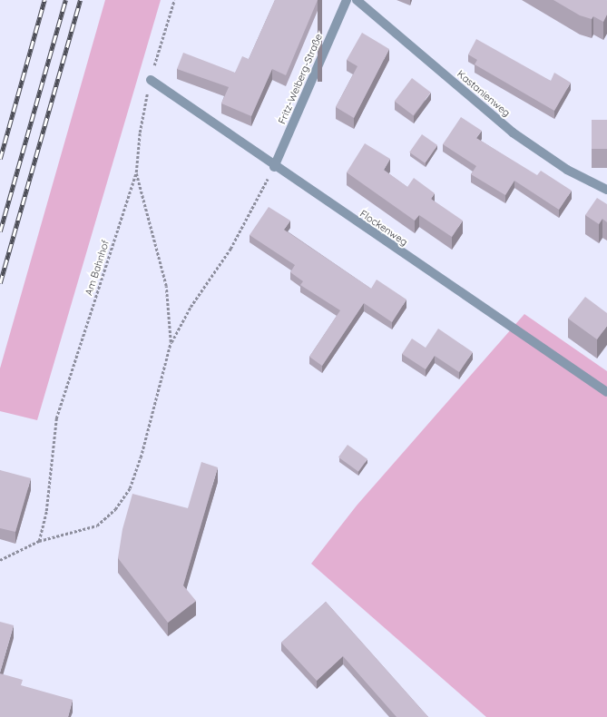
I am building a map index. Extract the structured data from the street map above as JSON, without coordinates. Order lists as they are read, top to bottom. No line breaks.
{"streets":{"street":["Fritz-Weiberg-Straße","Kastanienweg","Flockenweg"],"path":["Am Bahnhof"]},"crossings":[["Fritz-Weiberg-Straße","Flockenweg"],["Flockenweg","Am Bahnhof"]]}
